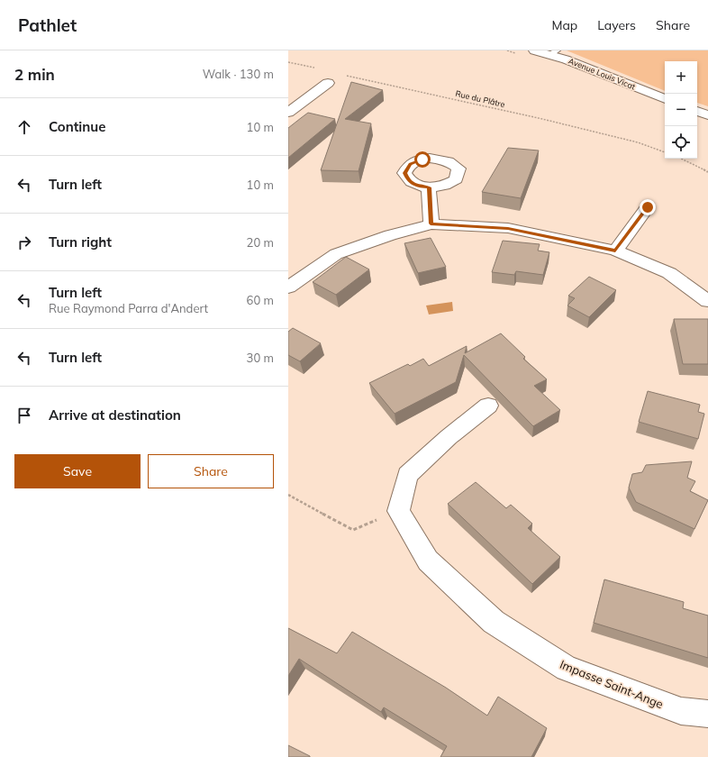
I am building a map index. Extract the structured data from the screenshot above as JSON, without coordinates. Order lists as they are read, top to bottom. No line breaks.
{"streets":{"street":["Avenue Louis Vicat","Impasse Saint-Ange"],"path":["Rue du Plâtre"]},"page":{"header":"Pathlet","nav":["Map","Layers","Share"],"heading":["2 min","Walk · 130 m"],"map_buttons":["+","−"],"list":[["Continue","10 m"],["Turn left","10 m"],["Turn right","20 m"],["Turn left","Rue Raymond Parra d'Andert","60 m"],["Turn left","30 m"],"Arrive at destination"],"buttons":["Save","Share"]}}
